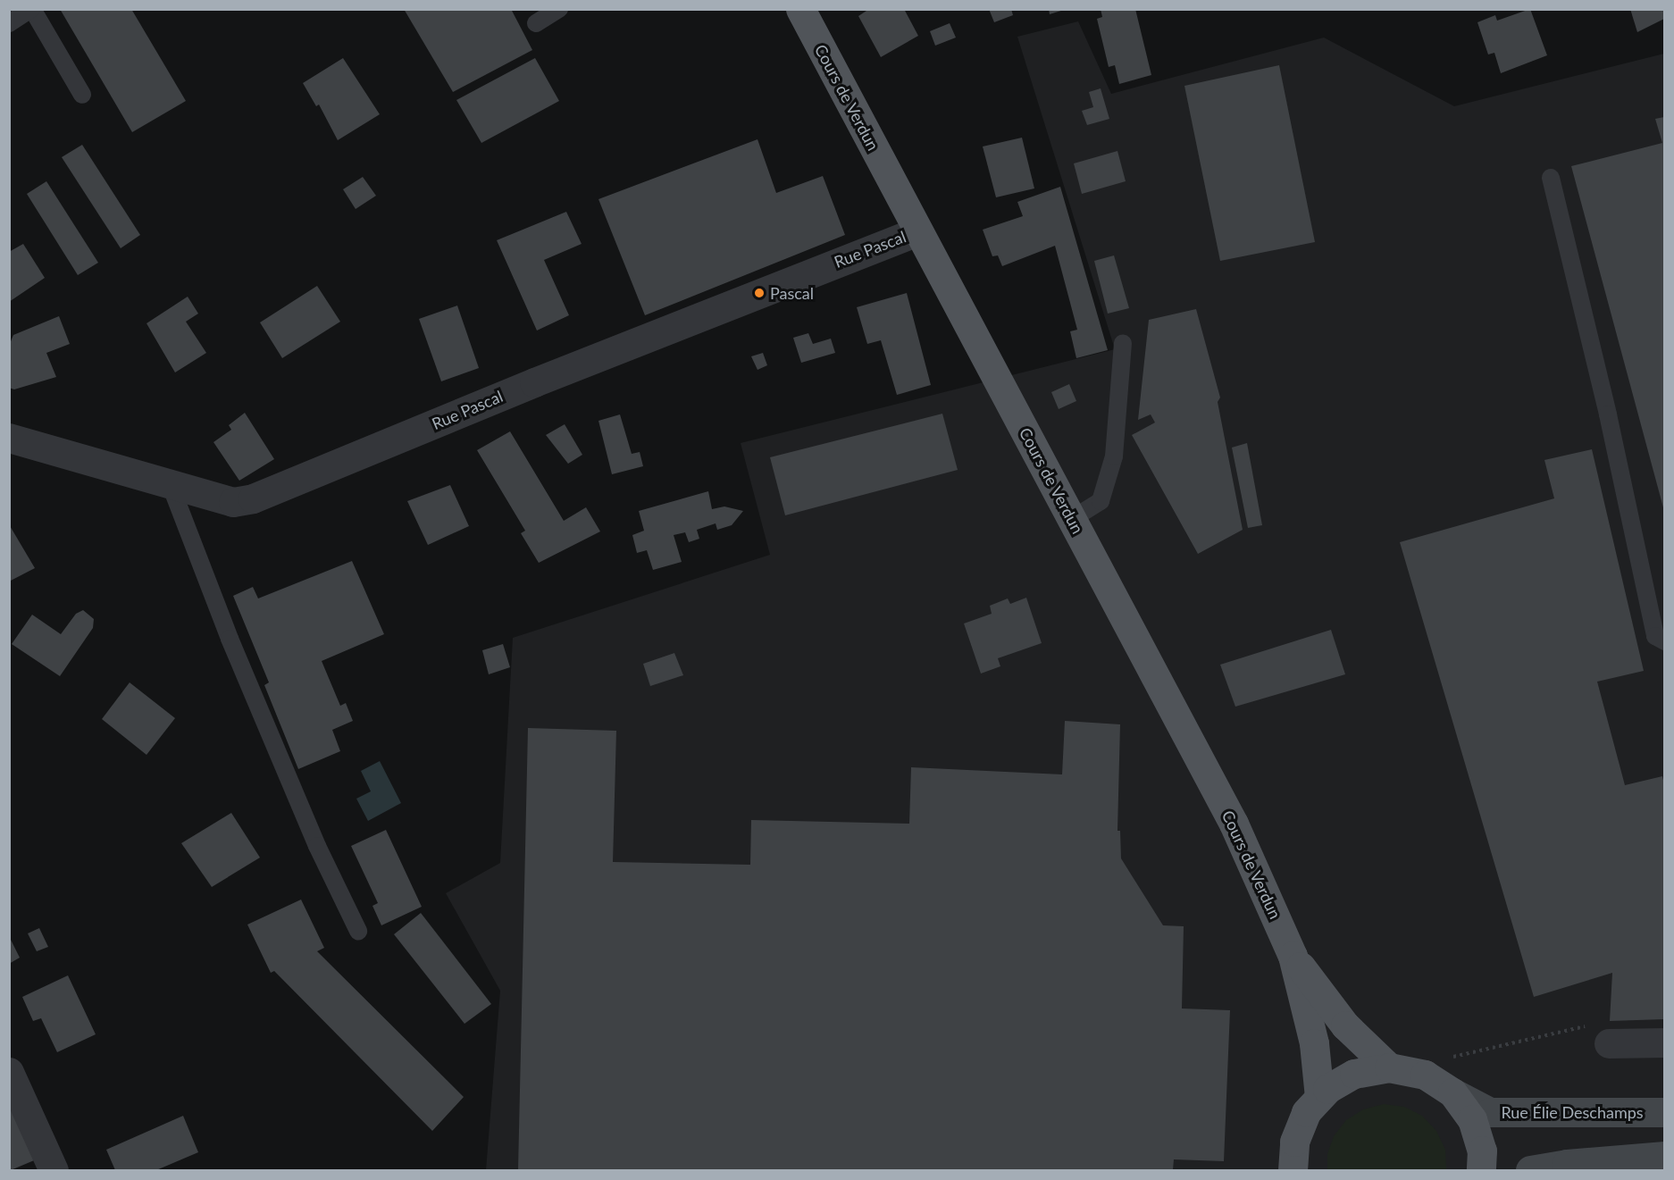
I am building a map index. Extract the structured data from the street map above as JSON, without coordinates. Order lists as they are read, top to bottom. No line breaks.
{"streets":{"main road":["Cours de Verdun","Rue Élie Deschamps"],"street":["Rue Pascal"]},"crossings":[["Cours de Verdun","Rue Pascal"]],"places":["Pascal"]}
